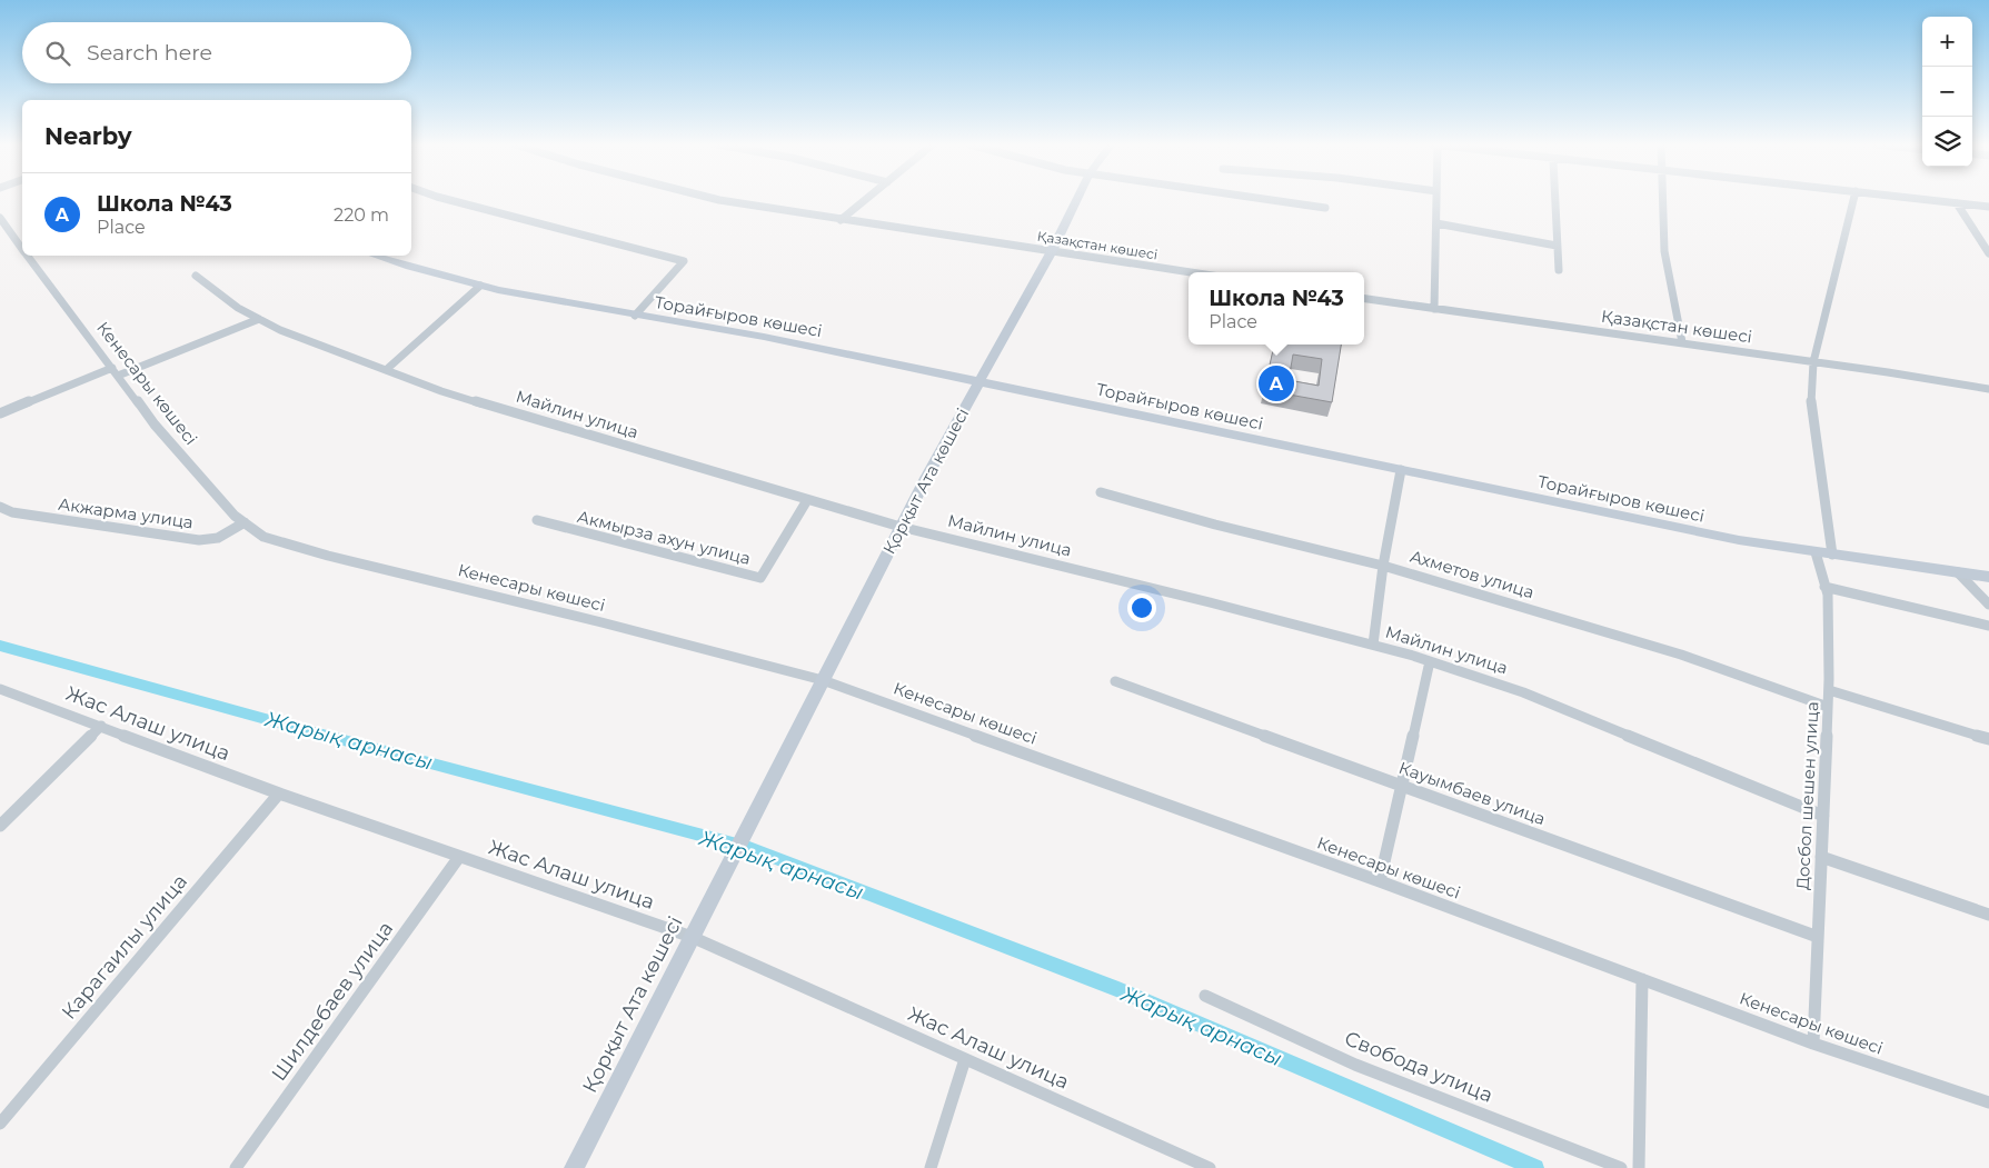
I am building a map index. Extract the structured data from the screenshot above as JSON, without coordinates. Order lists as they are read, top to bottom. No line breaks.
{"streets":{"street":["Қазақстан көшесі","Торайғыров көшесі","Кенесары көшесі","Майлин улица","Қорқыт Ата көшесі","Акжарма улица","Акмырза ахун улица","Ахметов улица","Жас Алаш улица","Кауымбаев улица","Досбол шешен улица","Карагаилы улица","Шилдебаев улица","Свобода улица"]},"crossings":[["Қазақстан көшесі","Қорқыт Ата көшесі"],["Торайғыров көшесі","Қорқыт Ата көшесі"],["Торайғыров көшесі","Досбол шешен улица"],["Кенесары көшесі","Қорқыт Ата көшесі"],["Кенесары көшесі","Акжарма улица"],["Кенесары көшесі","Досбол шешен улица"],["Майлин улица","Қорқыт Ата көшесі"],["Майлин улица","Акмырза ахун улица"],["Майлин улица","Досбол шешен улица"],["Қорқыт Ата көшесі","Жас Алаш улица"],["Ахметов улица","Досбол шешен улица"],["Жас Алаш улица","Карагаилы улица"],["Жас Алаш улица","Шилдебаев улица"],["Кауымбаев улица","Досбол шешен улица"]],"water":["Жарық арнасы"],"page":{"map_buttons":["+","−"],"search":"Search here","heading":"Nearby","list":[{"mark":"A","name":"Школа №43","note":"Place","value":"220 m"}],"popup":["Школа №43","Place"],"pins":"A"}}
